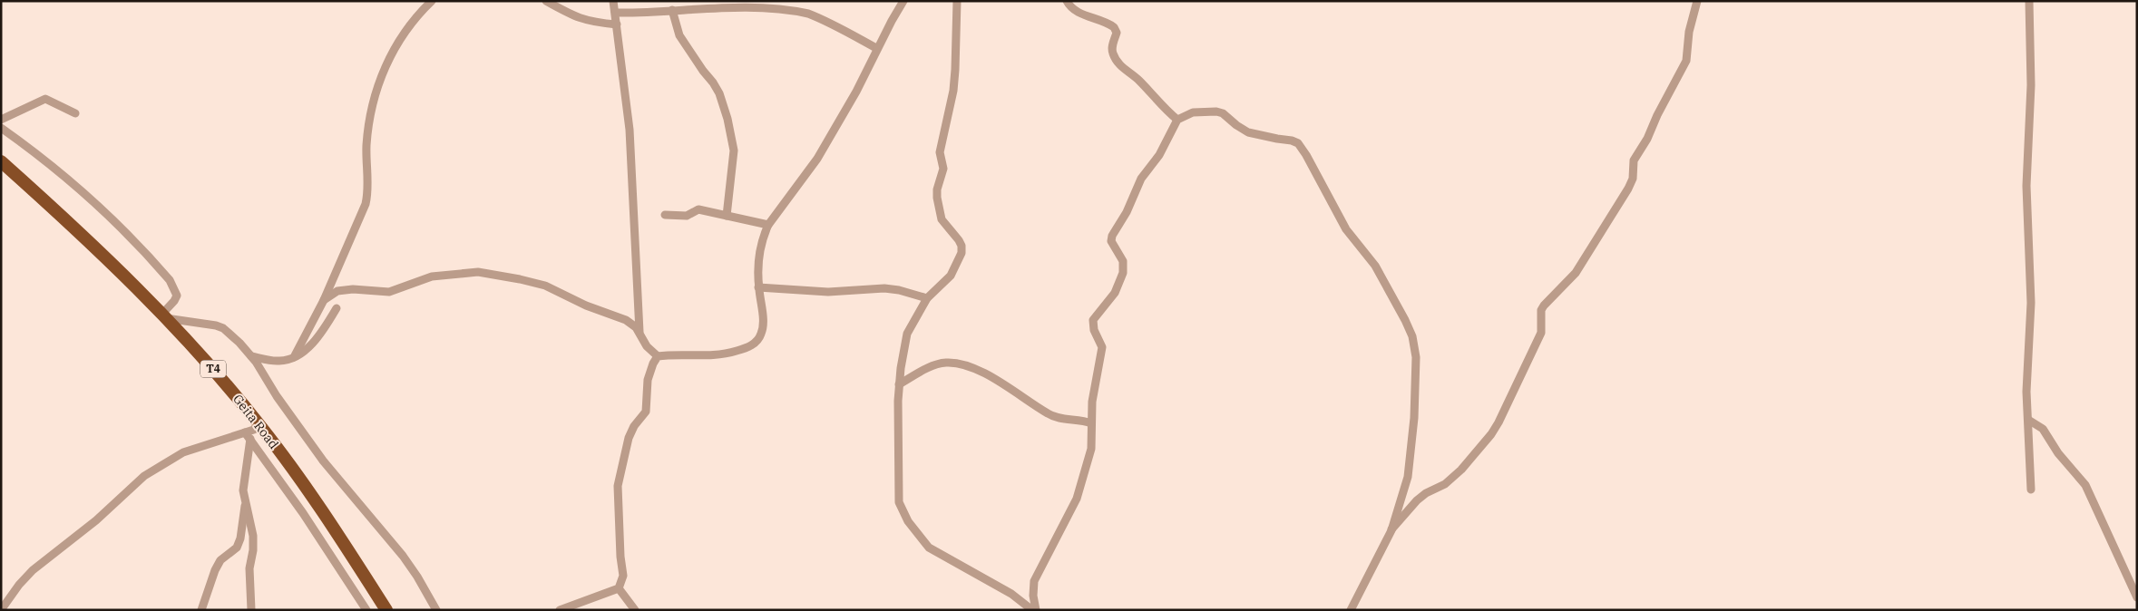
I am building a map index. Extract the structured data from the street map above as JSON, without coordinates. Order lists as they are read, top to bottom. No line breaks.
{"streets":{"highway":["T4","Geita Road"]}}
